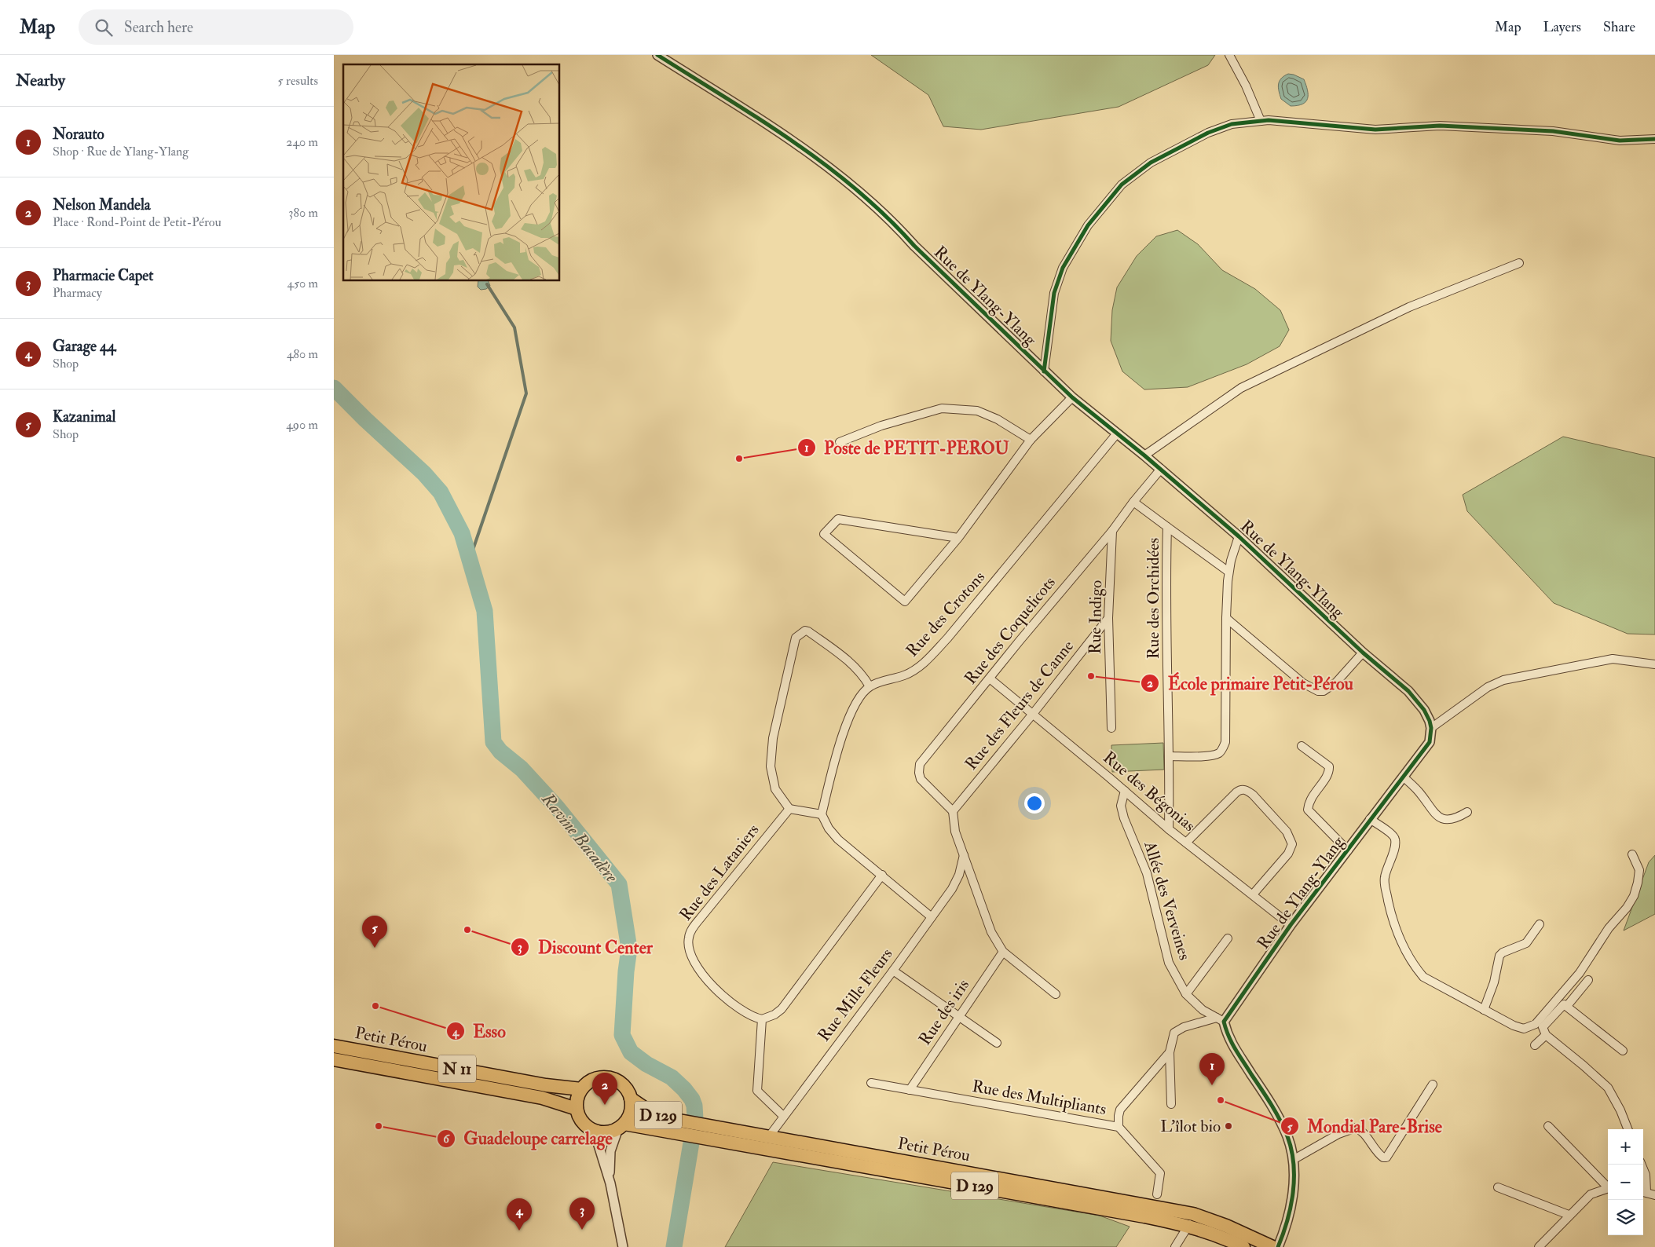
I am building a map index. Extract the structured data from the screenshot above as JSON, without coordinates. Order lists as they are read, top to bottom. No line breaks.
{"streets":{"highway":["Petit Pérou","N 11","D 129"],"street":["Rue de Ylang-Ylang","Rue des Orchidées","Rue des Crotons","Rue Indigo","Rue des Coquelicots","Rue des Fleurs de Canne","Rue des Bégonias","Rue des Lataniers","Allée des Verveines","Rue Mille Fleurs","Rue des iris","Rue des Multipliants"]},"crossings":[["Rue de Ylang-Ylang","Rue des Crotons"],["Rue de Ylang-Ylang","Rue des Coquelicots"],["Rue de Ylang-Ylang","Rue des Bégonias"],["Rue de Ylang-Ylang","Allée des Verveines"],["Rue des Orchidées","Rue des Coquelicots"],["Rue des Orchidées","Rue des Bégonias"],["Rue Indigo","Rue des Coquelicots"],["Rue Indigo","Rue des Fleurs de Canne"],["Rue des Coquelicots","Rue des Fleurs de Canne"],["Rue des Coquelicots","Rue des Bégonias"],["Rue des Fleurs de Canne","Rue des Bégonias"],["Rue des Bégonias","Allée des Verveines"],["Rue Mille Fleurs","Petit Pérou"],["Rue des iris","Rue des Multipliants"],["Petit Pérou","D 129"]],"water":["Ravine Bacadère"],"places":["Poste de PETIT-PEROU","École primaire Petit-Pérou","Discount Center","Esso","Mondial Pare-Brise","Guadeloupe carrelage","L'îlot bio"],"page":{"header":"Map","search":"Search here","nav":["Map","Layers","Share"],"heading":["Nearby","5 results"],"list":[{"mark":"1","name":"Norauto","note":"Shop · Rue de Ylang-Ylang","value":"240 m"},{"mark":"2","name":"Nelson Mandela","note":"Place · Rond-Point de Petit-Pérou","value":"380 m"},{"mark":"3","name":"Pharmacie Capet","note":"Pharmacy","value":"450 m"},{"mark":"4","name":"Garage 44","note":"Shop","value":"480 m"},{"mark":"5","name":"Kazanimal","note":"Shop","value":"490 m"}],"pins":["5","1","2","3","4"],"map_buttons":["+","−"]}}
